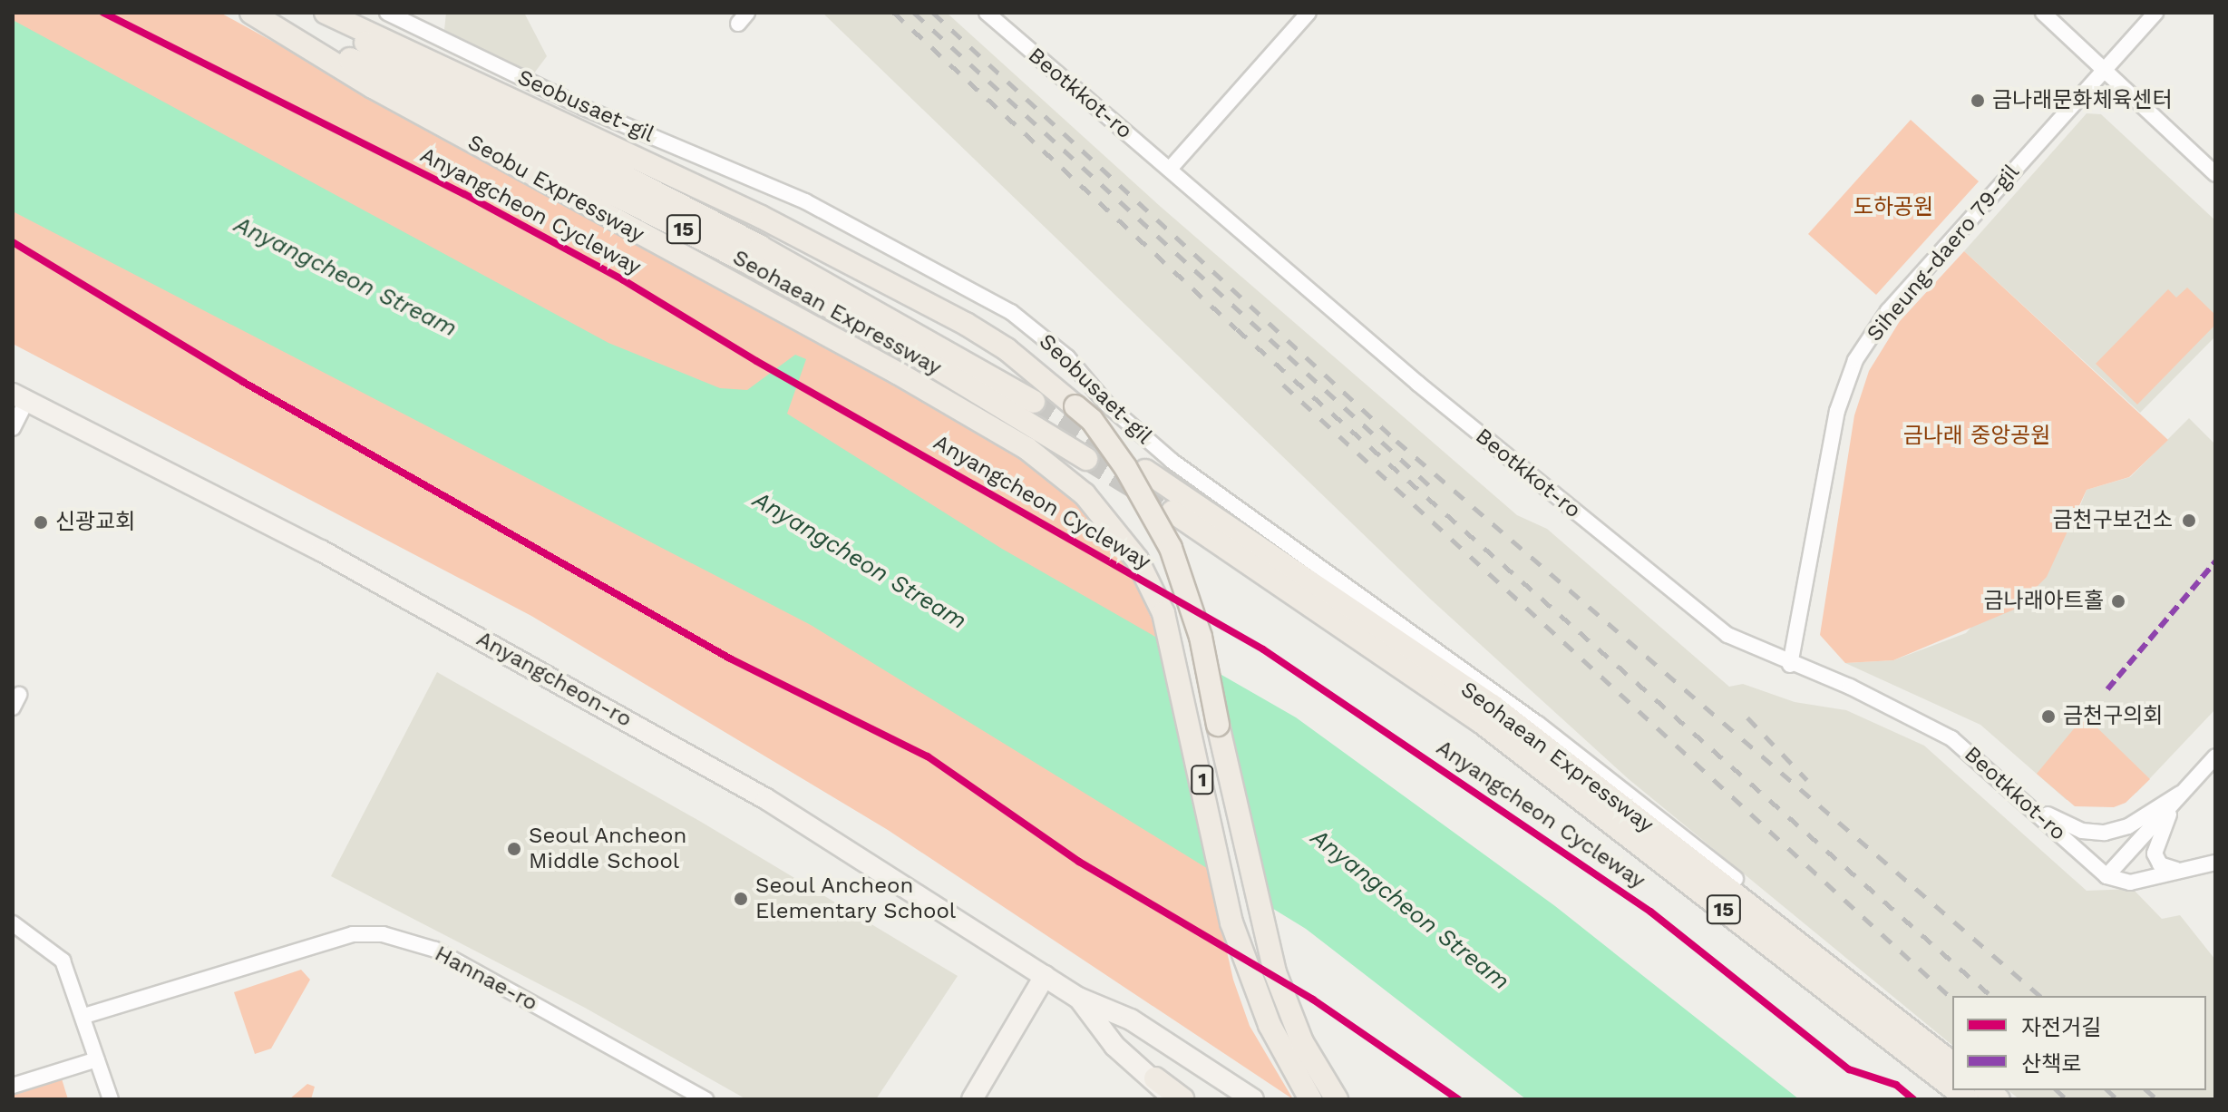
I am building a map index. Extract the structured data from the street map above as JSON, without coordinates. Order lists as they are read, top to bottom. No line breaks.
{"streets":{"highway":["Seobu Expressway","15","Seohaean Expressway","1"],"main road":["Anyangcheon-ro"],"street":["Beotkkot-ro","Seobusaet-gil","Siheung-daero 79-gil","Hannae-ro"],"cycle path":["Anyangcheon Cycleway"]},"crossings":[["Beotkkot-ro","Siheung-daero 79-gil"],["Seobu Expressway","Seohaean Expressway"]],"water":["Anyangcheon Stream"],"parks":["도하공원","금나래 중앙공원"],"places":["금나래문화체육센터","금천구보건소","신광교회","금나래아트홀","금천구의회","Seoul Ancheon Middle School","Seoul Ancheon Elementary School"],"legend":["자전거길","산책로"]}
